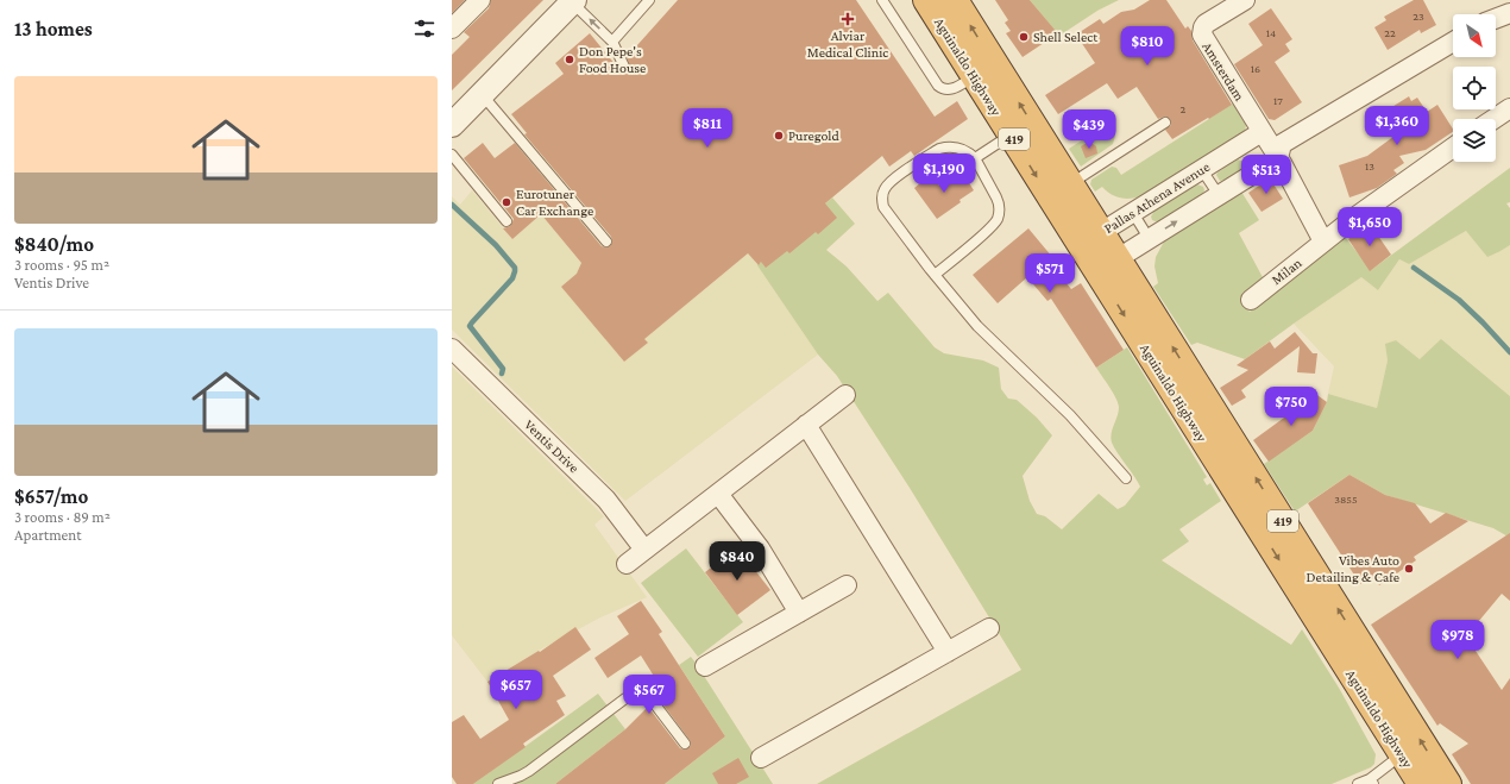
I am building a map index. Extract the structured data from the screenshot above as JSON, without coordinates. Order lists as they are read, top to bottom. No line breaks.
{"streets":{"highway":["Aguinaldo Highway","419"],"street":["Amsterdam","Pallas Athena Avenue","Milan","Ventis Drive"]},"crossings":[["Aguinaldo Highway","Pallas Athena Avenue"],["Amsterdam","Pallas Athena Avenue"]],"places":{"health":["Alviar Medical Clinic"],"other":["Shell Select","Don Pepe's Food House","Puregold","Eurotuner Car Exchange","Vibes Auto Detailing & Cafe"]},"house_numbers":["23","14","22","16","17","2","13","3855"],"north":"bottom right","page":{"heading":"13 homes","price":["$810","$1,360","$811","$439","$1,190","$513","$1,650","$571","$750","$840","$978","$657","$567"],"list":[{"name":"$840/mo","note":"3 rooms · 95 m² · Ventis Drive"},{"name":"$657/mo","note":"3 rooms · 89 m² · Apartment"}]}}
